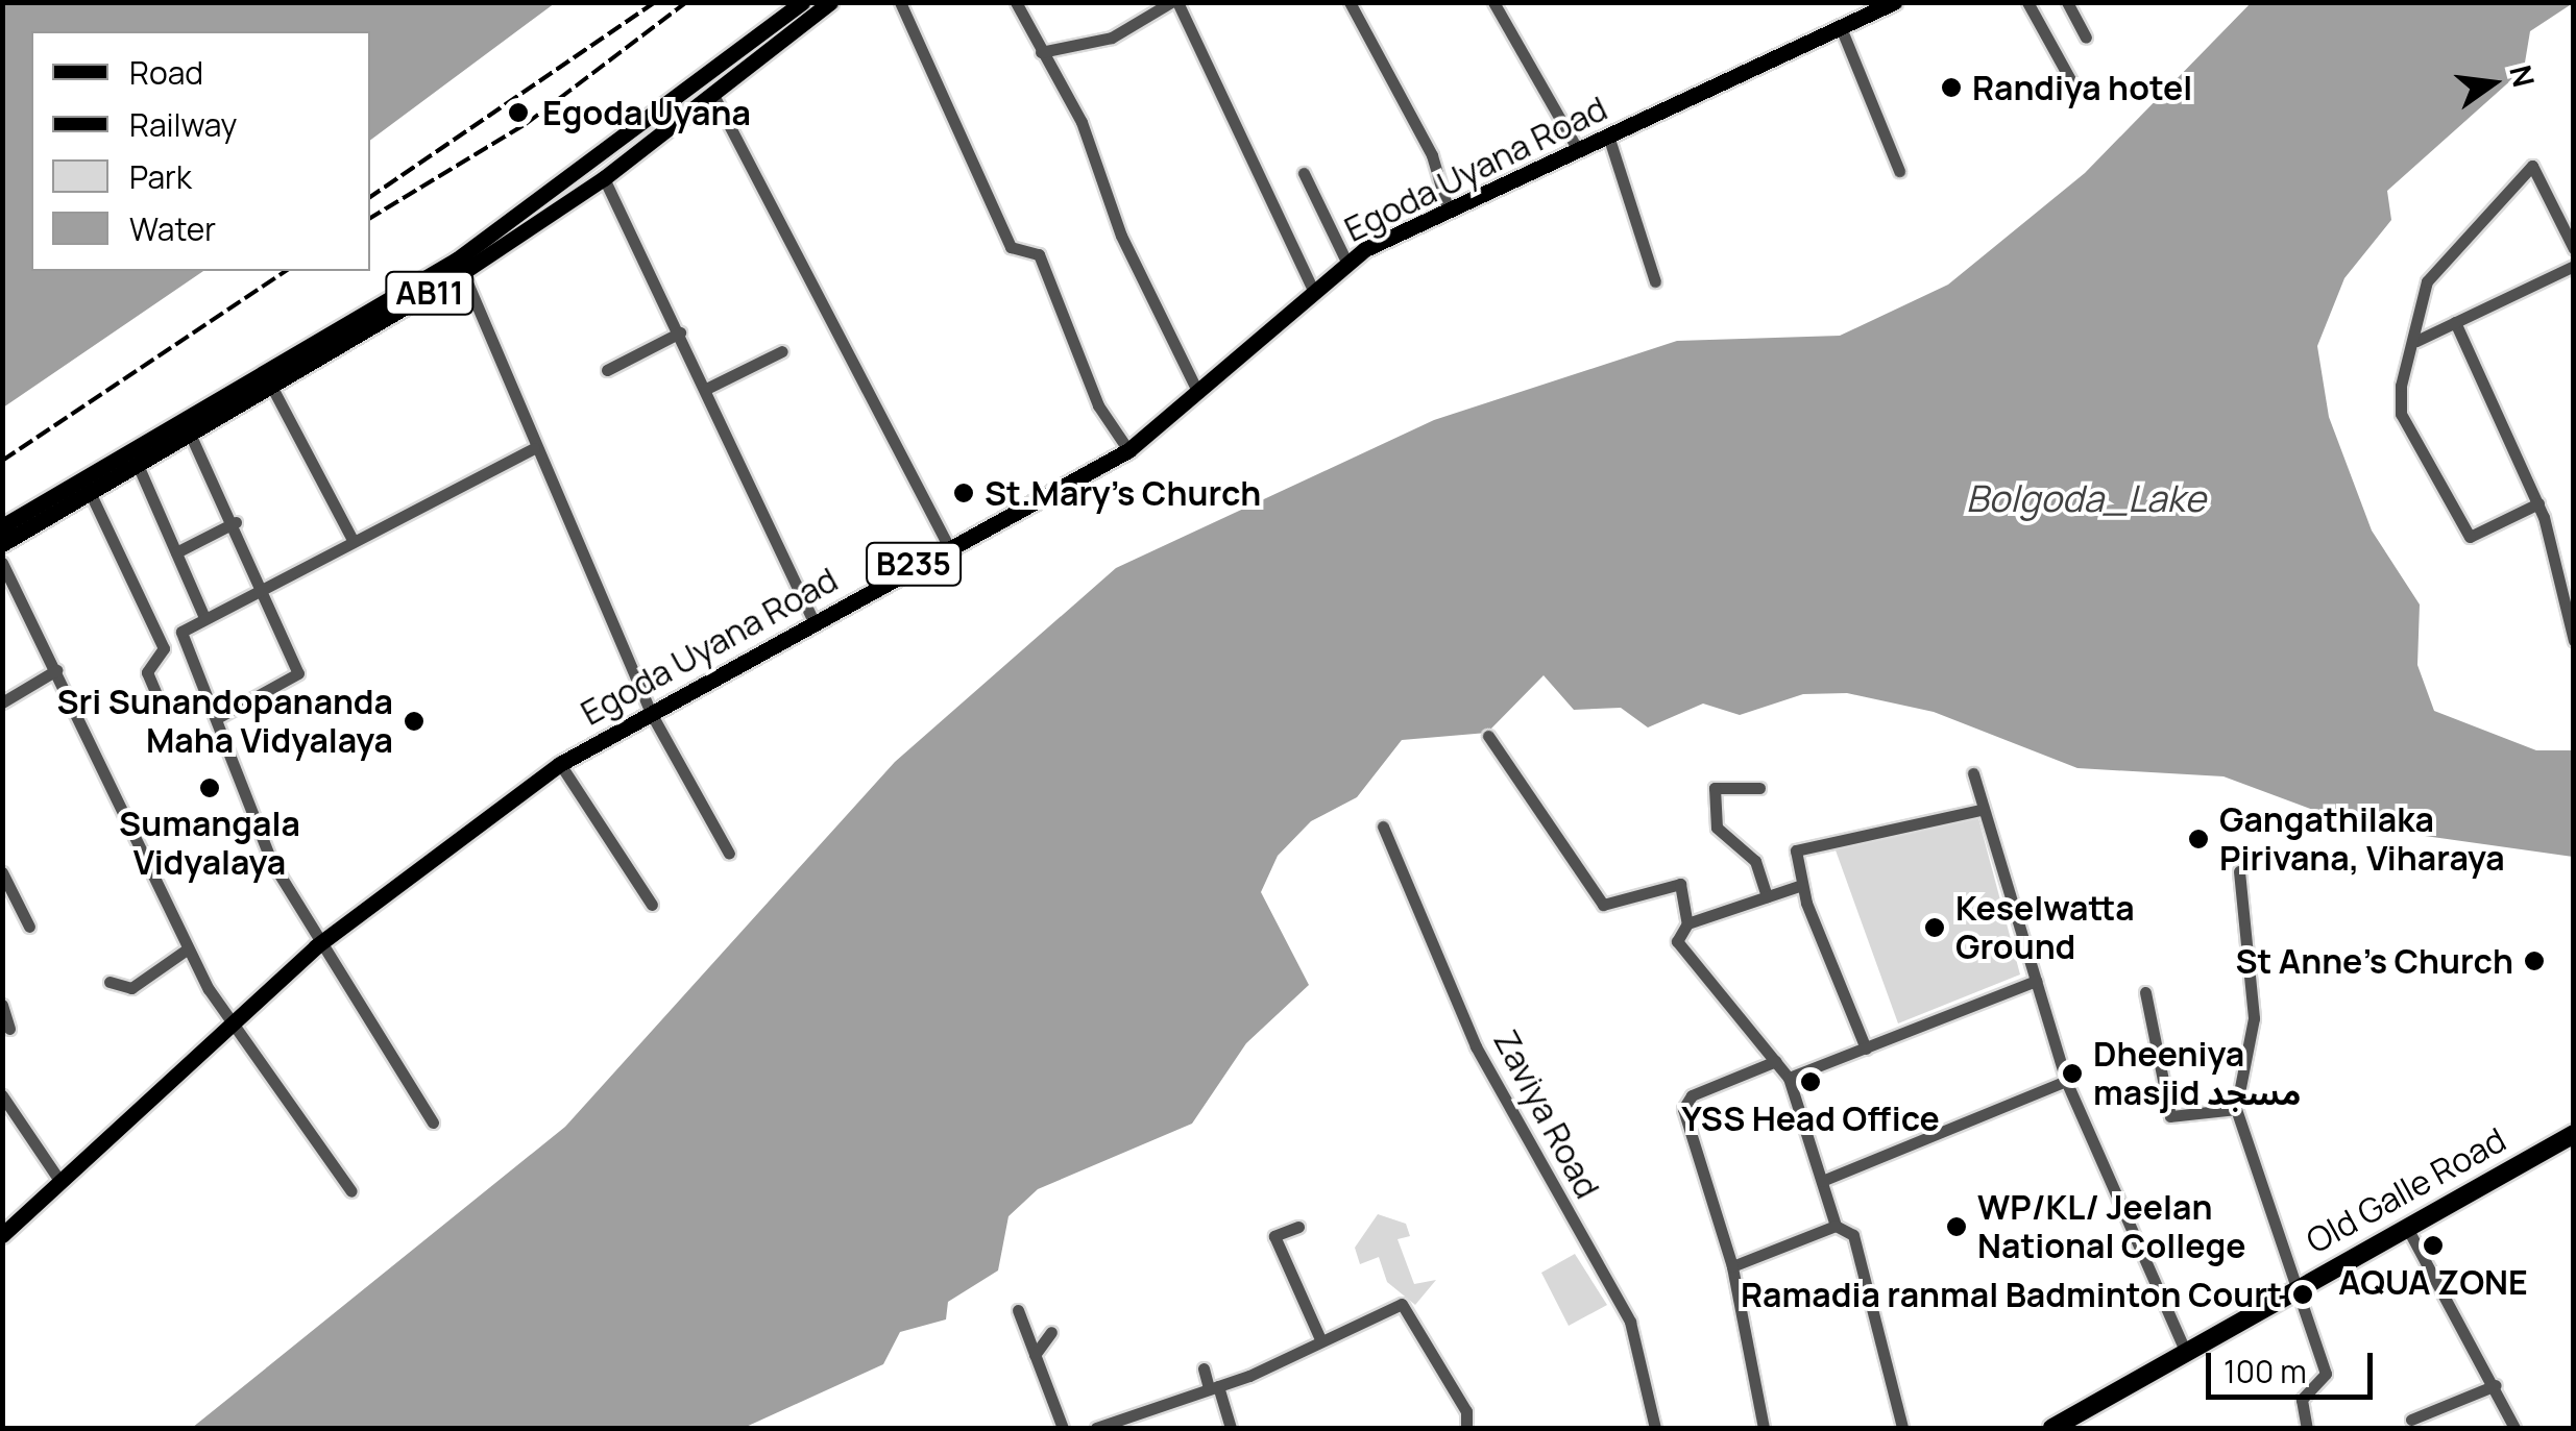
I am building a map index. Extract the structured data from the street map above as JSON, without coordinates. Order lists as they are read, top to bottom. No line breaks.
{"streets":{"highway":["Old Galle Road"],"main road":["Egoda Uyana Road","AB11","B235"],"street":["Zaviya Road"]},"water":["Bolgoda_Lake"],"places":["Randiya hotel","Egoda Uyana","St.Mary's Church","Sri Sunandopananda Maha Vidyalaya","Sumangala Vidyalaya","Gangathilaka Pirivana, Viharaya","Keselwatta Ground","St Anne's Church","Dheeniya masjid مسجد","YSS Head Office","WP/KL/ Jeelan National College","AQUA ZONE","Ramadia ranmal Badminton Court"],"legend":["Road","Railway","Park","Water"],"scale_bar":"100 m","north":"right"}
